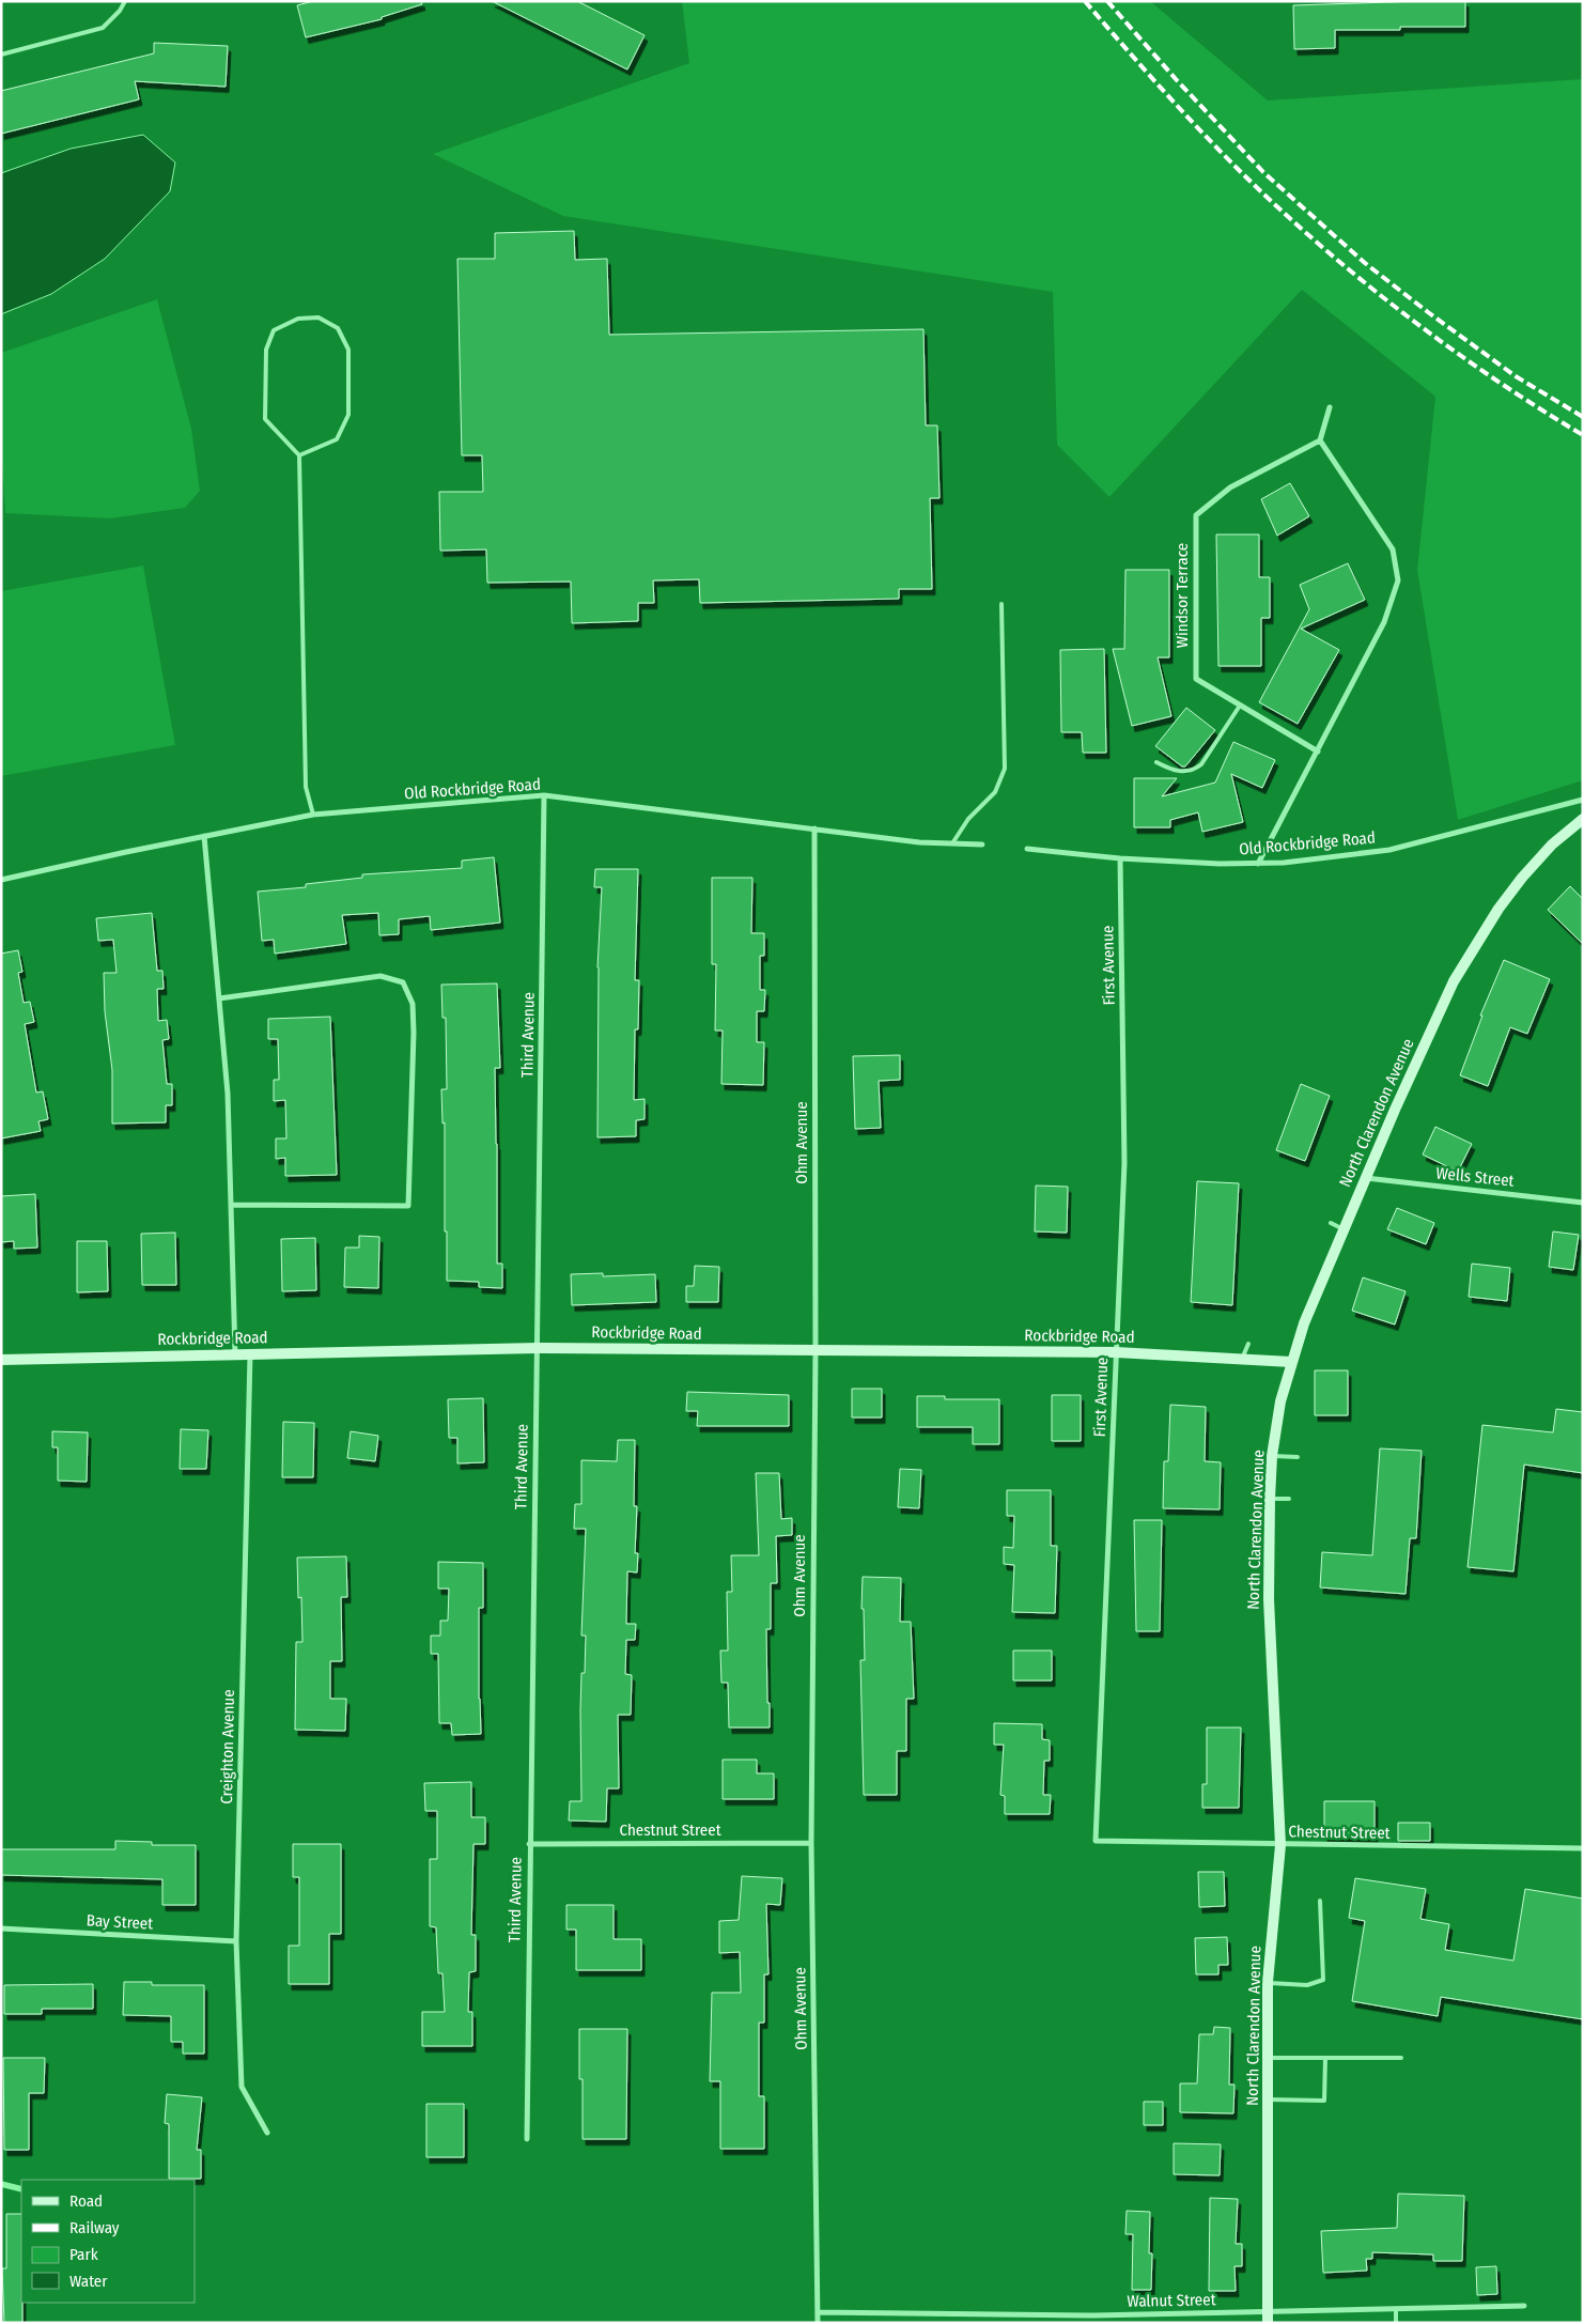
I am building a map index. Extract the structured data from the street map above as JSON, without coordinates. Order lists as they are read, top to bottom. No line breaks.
{"streets":{"street":["Windsor Terrace","Old Rockbridge Road","First Avenue","Third Avenue","North Clarendon Avenue","Ohm Avenue","Wells Street","Rockbridge Road","Creighton Avenue","Chestnut Street","Bay Street","Walnut Street"]},"crossings":[["Old Rockbridge Road","First Avenue"],["Old Rockbridge Road","Third Avenue"],["Old Rockbridge Road","Ohm Avenue"],["First Avenue","Rockbridge Road"],["First Avenue","Chestnut Street"],["Third Avenue","Rockbridge Road"],["Third Avenue","Chestnut Street"],["North Clarendon Avenue","Wells Street"],["North Clarendon Avenue","Rockbridge Road"],["North Clarendon Avenue","Chestnut Street"],["North Clarendon Avenue","Walnut Street"],["Ohm Avenue","Rockbridge Road"],["Ohm Avenue","Chestnut Street"],["Ohm Avenue","Walnut Street"],["Rockbridge Road","Creighton Avenue"],["Creighton Avenue","Bay Street"]],"legend":["Road","Railway","Park","Water"]}
